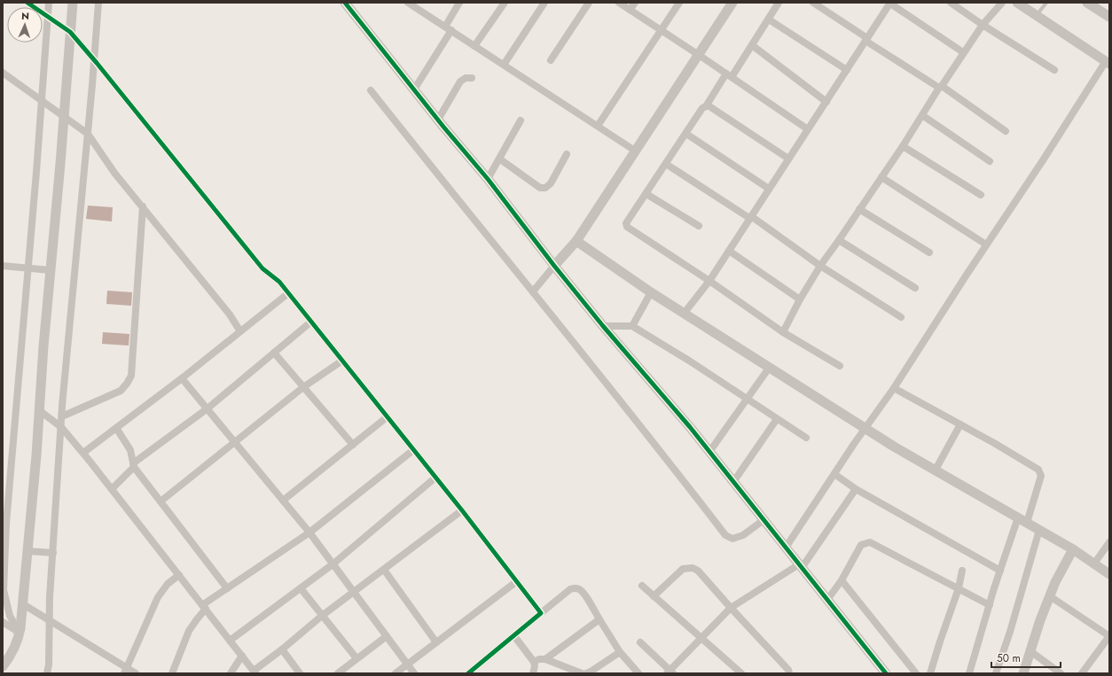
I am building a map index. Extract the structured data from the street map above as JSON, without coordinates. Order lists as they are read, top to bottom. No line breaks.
{"scale_bar":"50 m","north":"top"}
